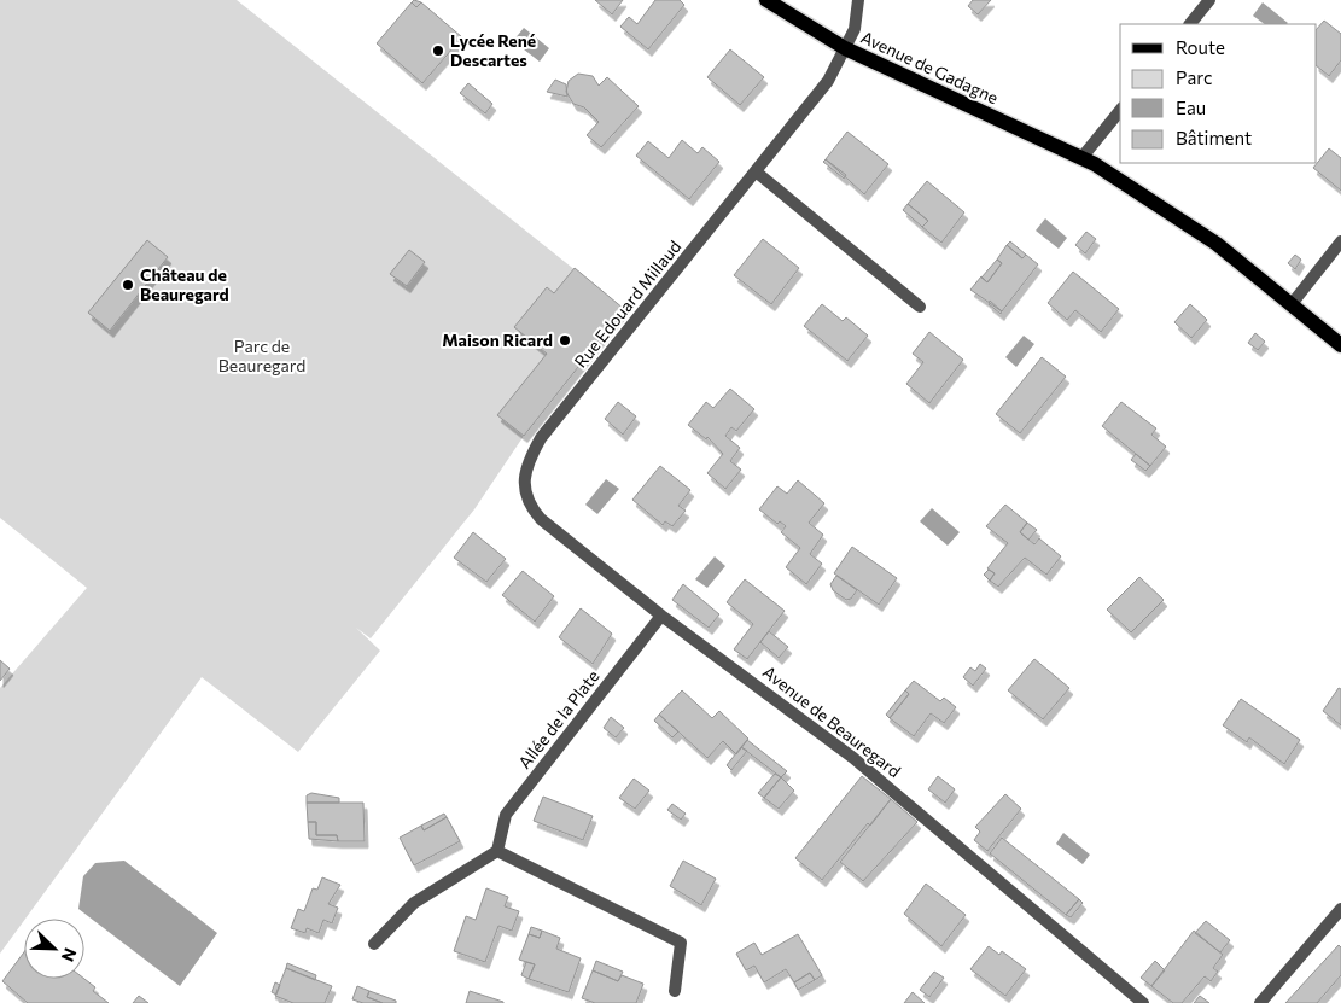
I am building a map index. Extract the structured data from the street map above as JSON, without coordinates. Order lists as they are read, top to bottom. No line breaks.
{"streets":{"main road":["Avenue de Gadagne"],"street":["Rue Edouard Millaud","Allée de la Plate","Avenue de Beauregard"]},"crossings":[["Avenue de Gadagne","Rue Edouard Millaud"],["Rue Edouard Millaud","Avenue de Beauregard"],["Allée de la Plate","Avenue de Beauregard"]],"parks":["Parc de Beauregard"],"places":["Lycée René Descartes","Château de Beauregard","Maison Ricard"],"legend":["Route","Parc","Eau","Bâtiment"],"north":"bottom right"}
